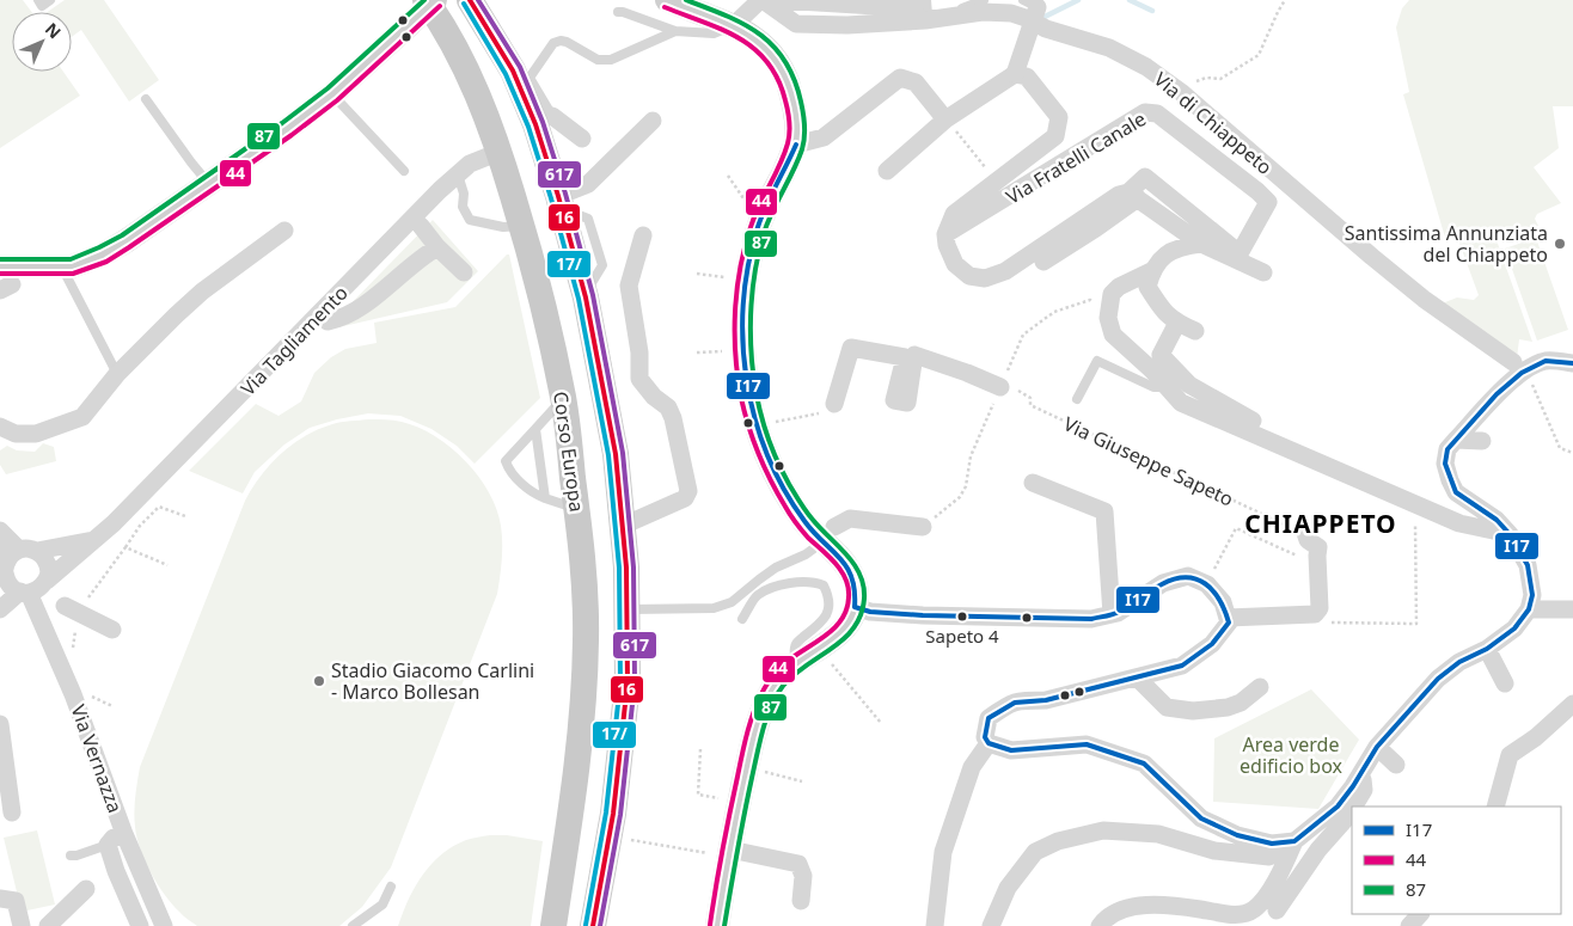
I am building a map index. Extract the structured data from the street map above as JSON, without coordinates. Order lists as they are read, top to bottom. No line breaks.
{"streets":{"main road":["Corso Europa"],"street":["Via di Chiappeto","Via Fratelli Canale","Via Tagliamento","Via Vernazza"],"path":["Via Giuseppe Sapeto"]},"crossings":[["Via Tagliamento","Corso Europa"],["Via Tagliamento","Via Vernazza"]],"districts":["CHIAPPETO"],"parks":["Area verde edificio box"],"places":["Santissima Annunziata del Chiappeto","Sapeto 4","Stadio Giacomo Carlini - Marco Bollesan"],"lines":["transit line 87","transit line 16","transit line 617","transit line 17/","transit line 44","transit line I17"],"legend":["I17","44","87"],"north":"top right"}
